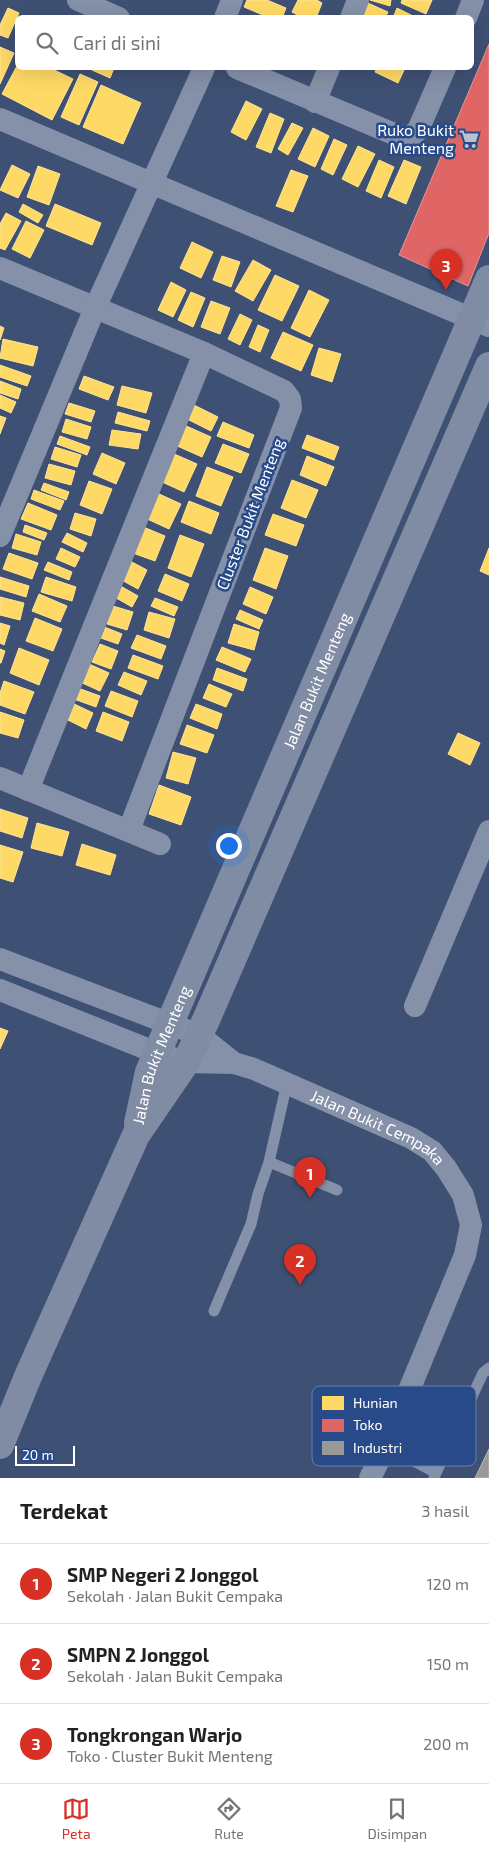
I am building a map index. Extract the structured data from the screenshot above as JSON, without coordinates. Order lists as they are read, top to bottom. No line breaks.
{"streets":{"street":["Cluster Bukit Menteng","Jalan Bukit Menteng","Jalan Bukit Cempaka"]},"crossings":[["Jalan Bukit Menteng","Jalan Bukit Cempaka"]],"places":{"supermarket":["Ruko Bukit Menteng"]},"legend":["Hunian","Toko","Industri"],"scale_bar":"20 m","page":{"search":"Cari di sini","pins":["3","1","2"],"scale":"20 m","heading":["Terdekat","3 hasil"],"list":[{"mark":"1","name":"SMP Negeri 2 Jonggol","note":"Sekolah · Jalan Bukit Cempaka","value":"120 m"},{"mark":"2","name":"SMPN 2 Jonggol","note":"Sekolah · Jalan Bukit Cempaka","value":"150 m"},{"mark":"3","name":"Tongkrongan Warjo","note":"Toko · Cluster Bukit Menteng","value":"200 m"}],"nav":["Peta","Rute","Disimpan"]}}
